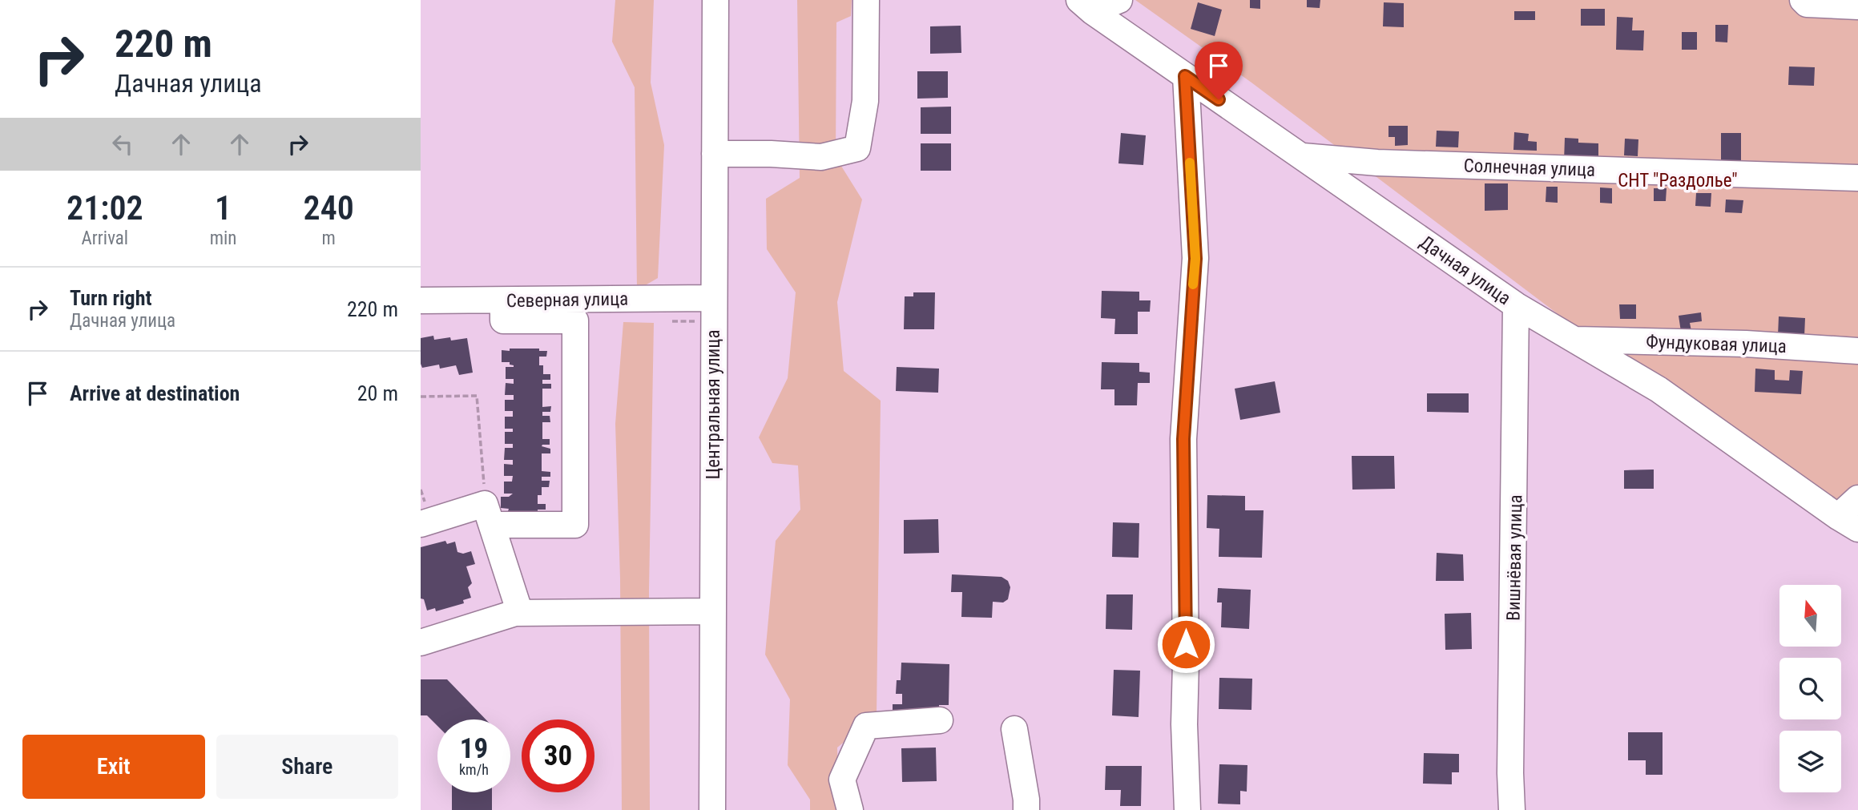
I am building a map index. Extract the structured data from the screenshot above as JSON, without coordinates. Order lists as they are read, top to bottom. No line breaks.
{"streets":{"street":["Солнечная улица","Дачная улица","Северная улица","Фундуковая улица","Центральная улица","Вишнёвая улица"]},"crossings":[["Солнечная улица","Дачная улица"],["Дачная улица","Фундуковая улица"],["Дачная улица","Вишнёвая улица"],["Северная улица","Центральная улица"]],"parks":["СНТ \"Раздолье\""],"north":"top","page":{"turn":["220 m","Дачная улица"],"eta":["21:02","Arrival","1","min","240","m"],"list":[{"name":"Turn right","note":"Дачная улица","value":"220 m"},{"name":"Arrive at destination","value":"20 m"}],"speed":"19 km/h","limit":"30","buttons":["Exit","Share"]}}
